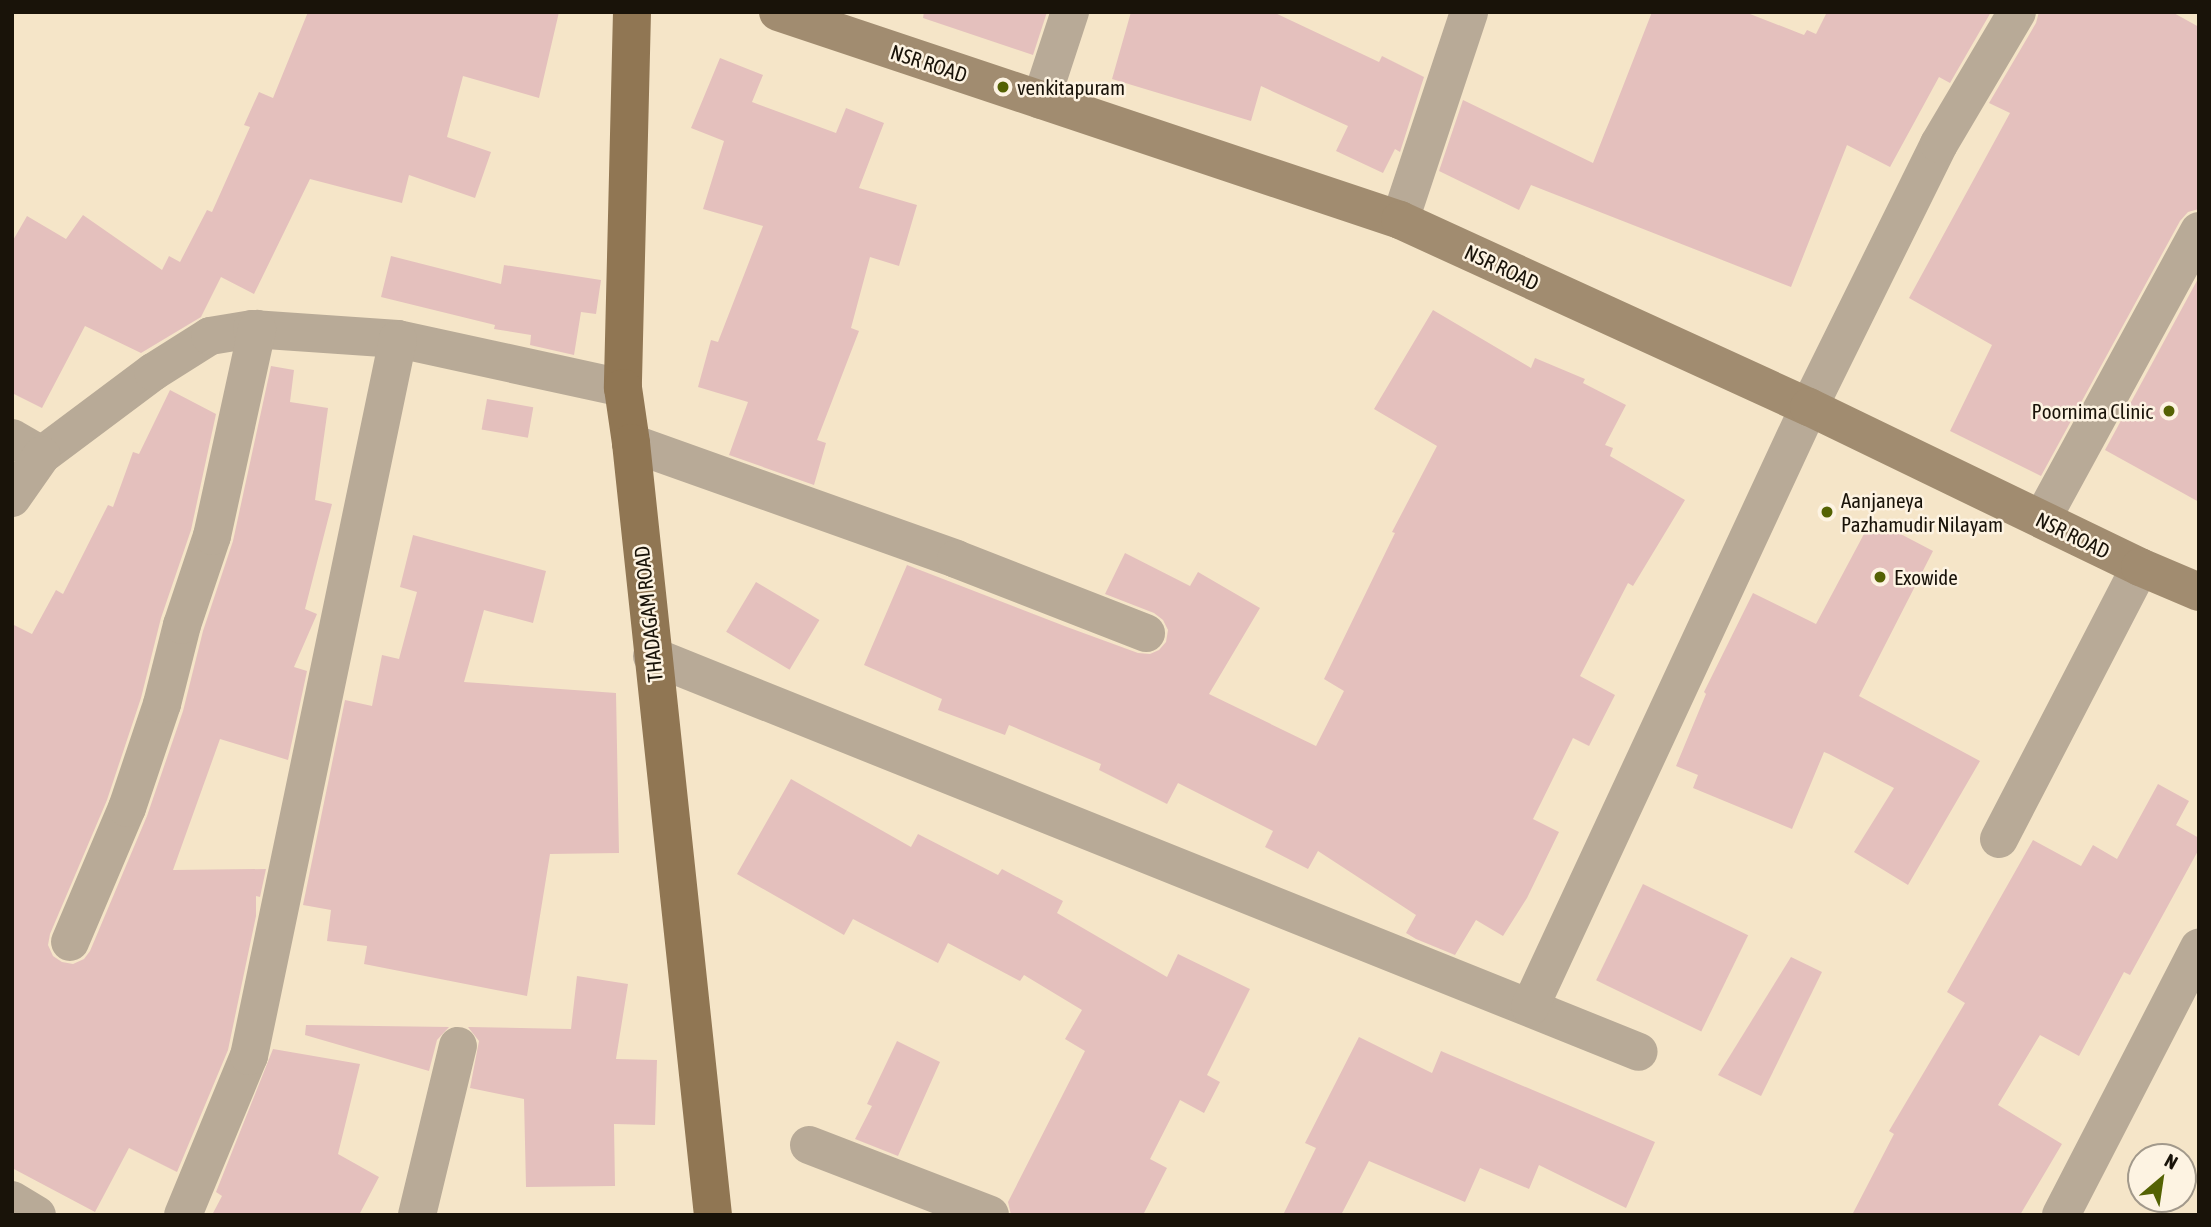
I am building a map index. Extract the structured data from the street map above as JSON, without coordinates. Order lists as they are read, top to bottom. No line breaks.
{"streets":{"main road":["NSR ROAD","THADAGAM ROAD"]},"places":["venkitapuram","Poornima Clinic","Aanjaneya Pazhamudir Nilayam","Exowide"],"north":"top right"}
